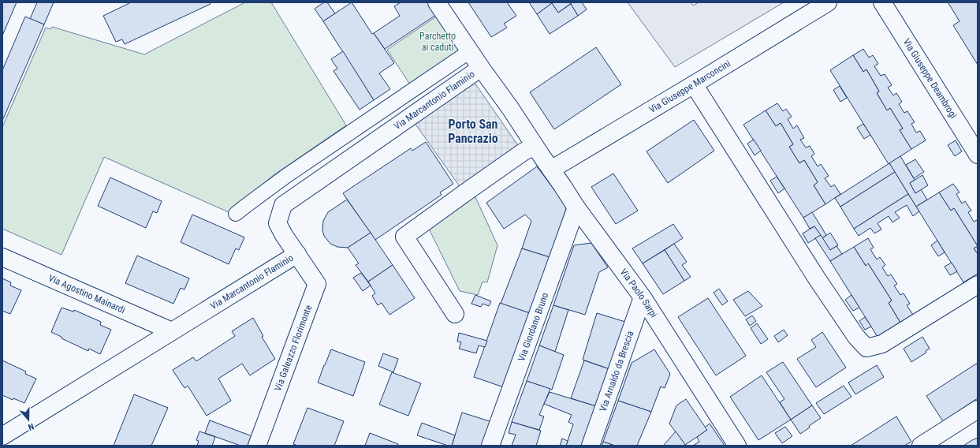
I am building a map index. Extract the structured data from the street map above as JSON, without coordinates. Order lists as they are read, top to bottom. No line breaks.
{"streets":{"street":["Via Giuseppe Deambrogi","Via Giuseppe Marconcini","Via Marcantonio Flaminio","Via Paolo Sarpi","Via Agostino Mainardi","Via Giordano Bruno","Via Galeazzo Florimonte","Via Arnaldo da Brescia"]},"crossings":[["Via Giuseppe Marconcini","Via Paolo Sarpi"],["Via Marcantonio Flaminio","Via Paolo Sarpi"],["Via Marcantonio Flaminio","Via Agostino Mainardi"],["Via Marcantonio Flaminio","Via Galeazzo Florimonte"],["Via Paolo Sarpi","Via Giordano Bruno"],["Via Paolo Sarpi","Via Arnaldo da Brescia"]],"districts":["Porto San Pancrazio"],"parks":["Parchetto ai caduti"],"north":"bottom"}
